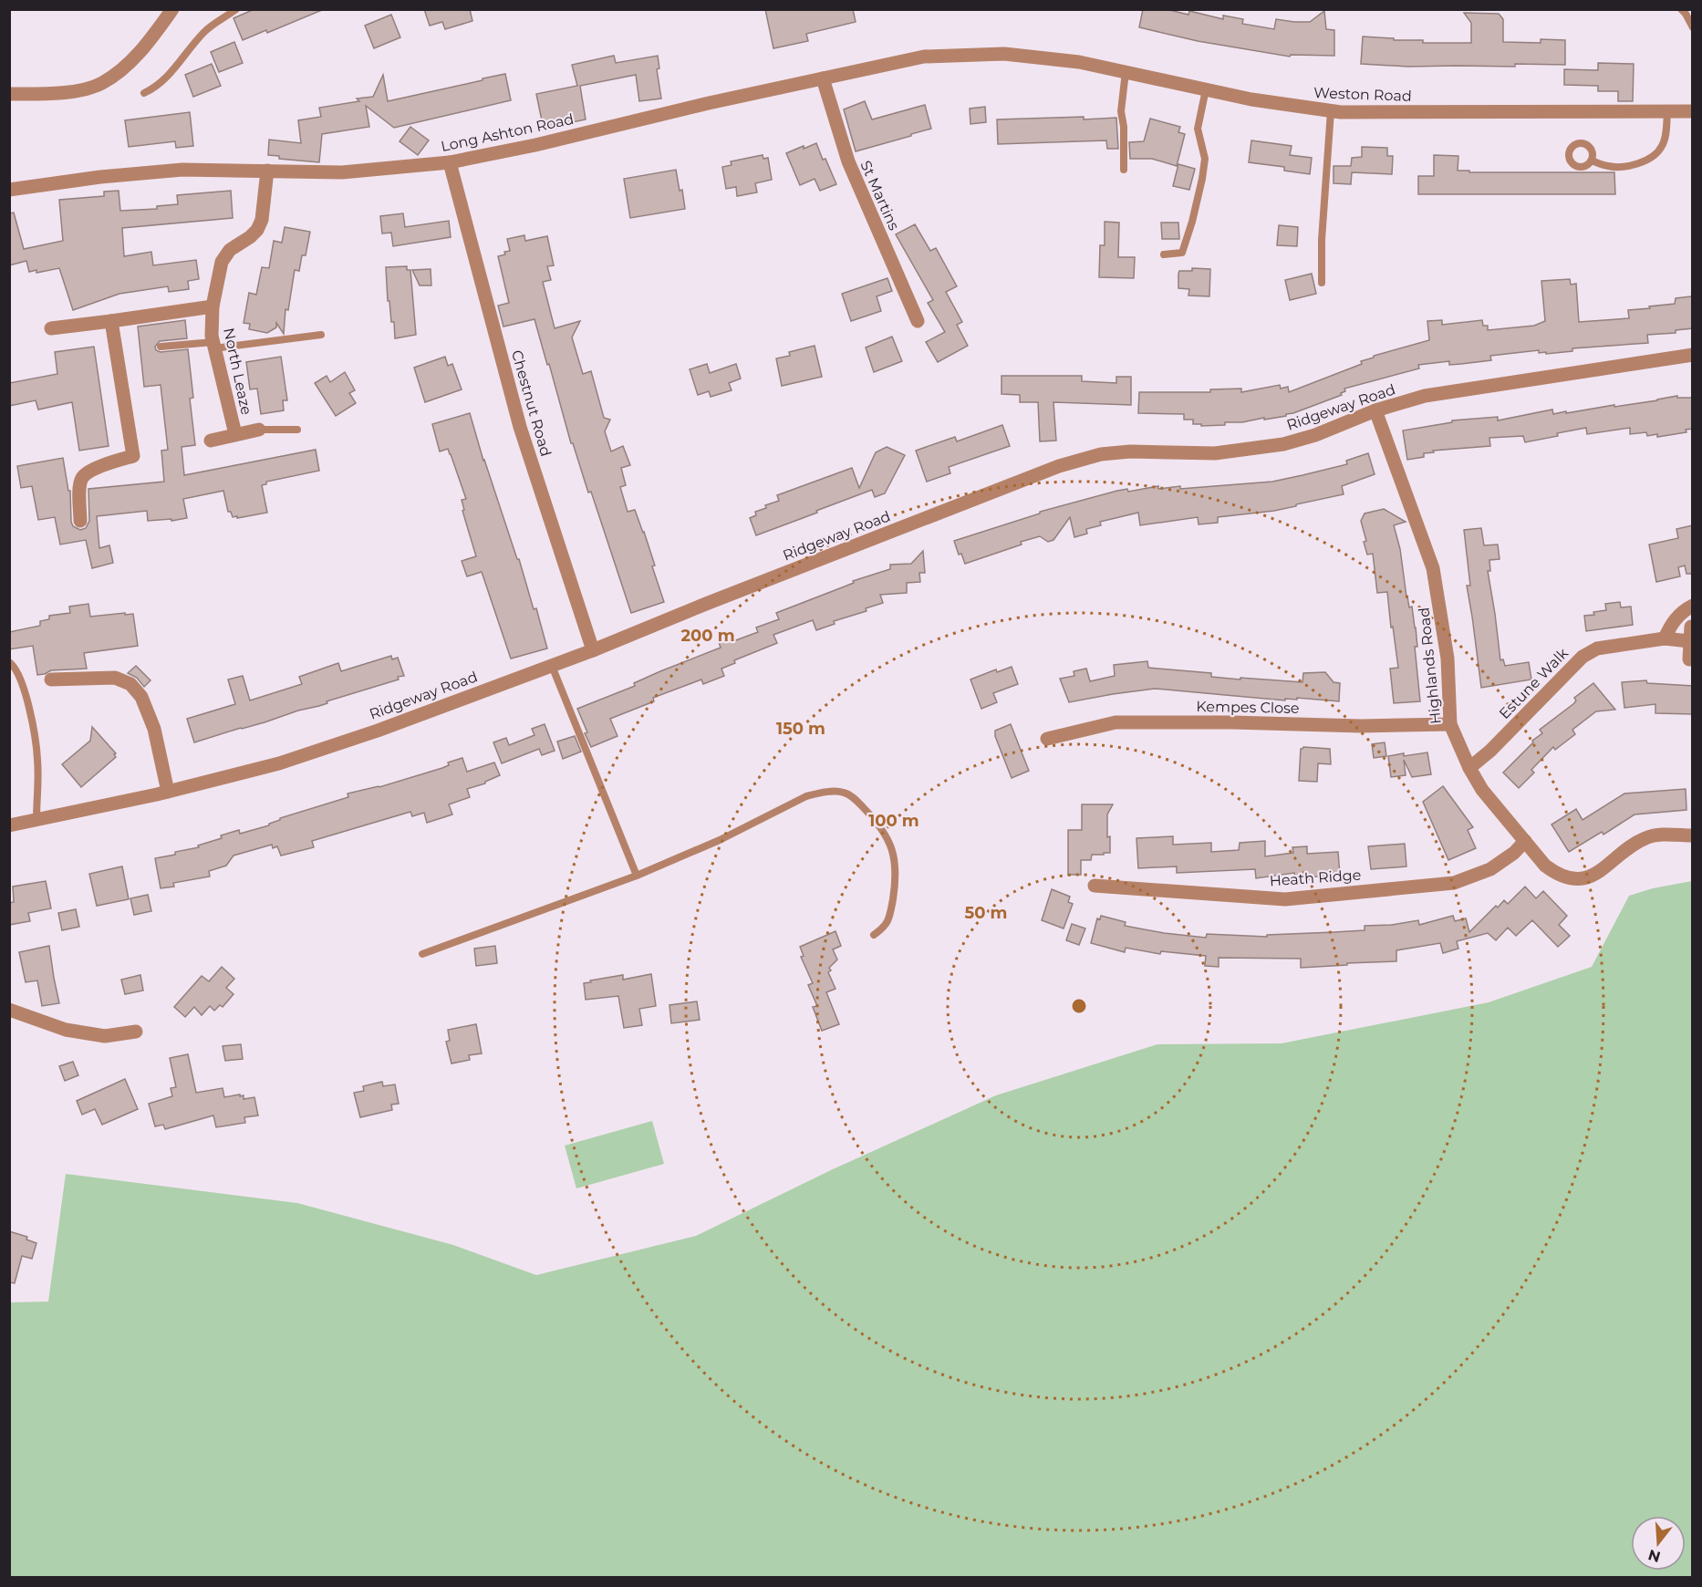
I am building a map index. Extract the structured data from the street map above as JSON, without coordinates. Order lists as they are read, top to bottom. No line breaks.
{"streets":{"street":["Weston Road","Long Ashton Road","St Martins","North Leaze","Chestnut Road","Ridgeway Road","Highlands Road","Estune Walk","Kempes Close","Heath Ridge"]},"crossings":[["Weston Road","Long Ashton Road"],["Long Ashton Road","St Martins"],["Long Ashton Road","North Leaze"],["Long Ashton Road","Chestnut Road"],["Chestnut Road","Ridgeway Road"],["Ridgeway Road","Highlands Road"],["Highlands Road","Estune Walk"],["Highlands Road","Kempes Close"],["Highlands Road","Heath Ridge"]],"north":"bottom","rings":["200 m","150 m","100 m","50 m"]}
